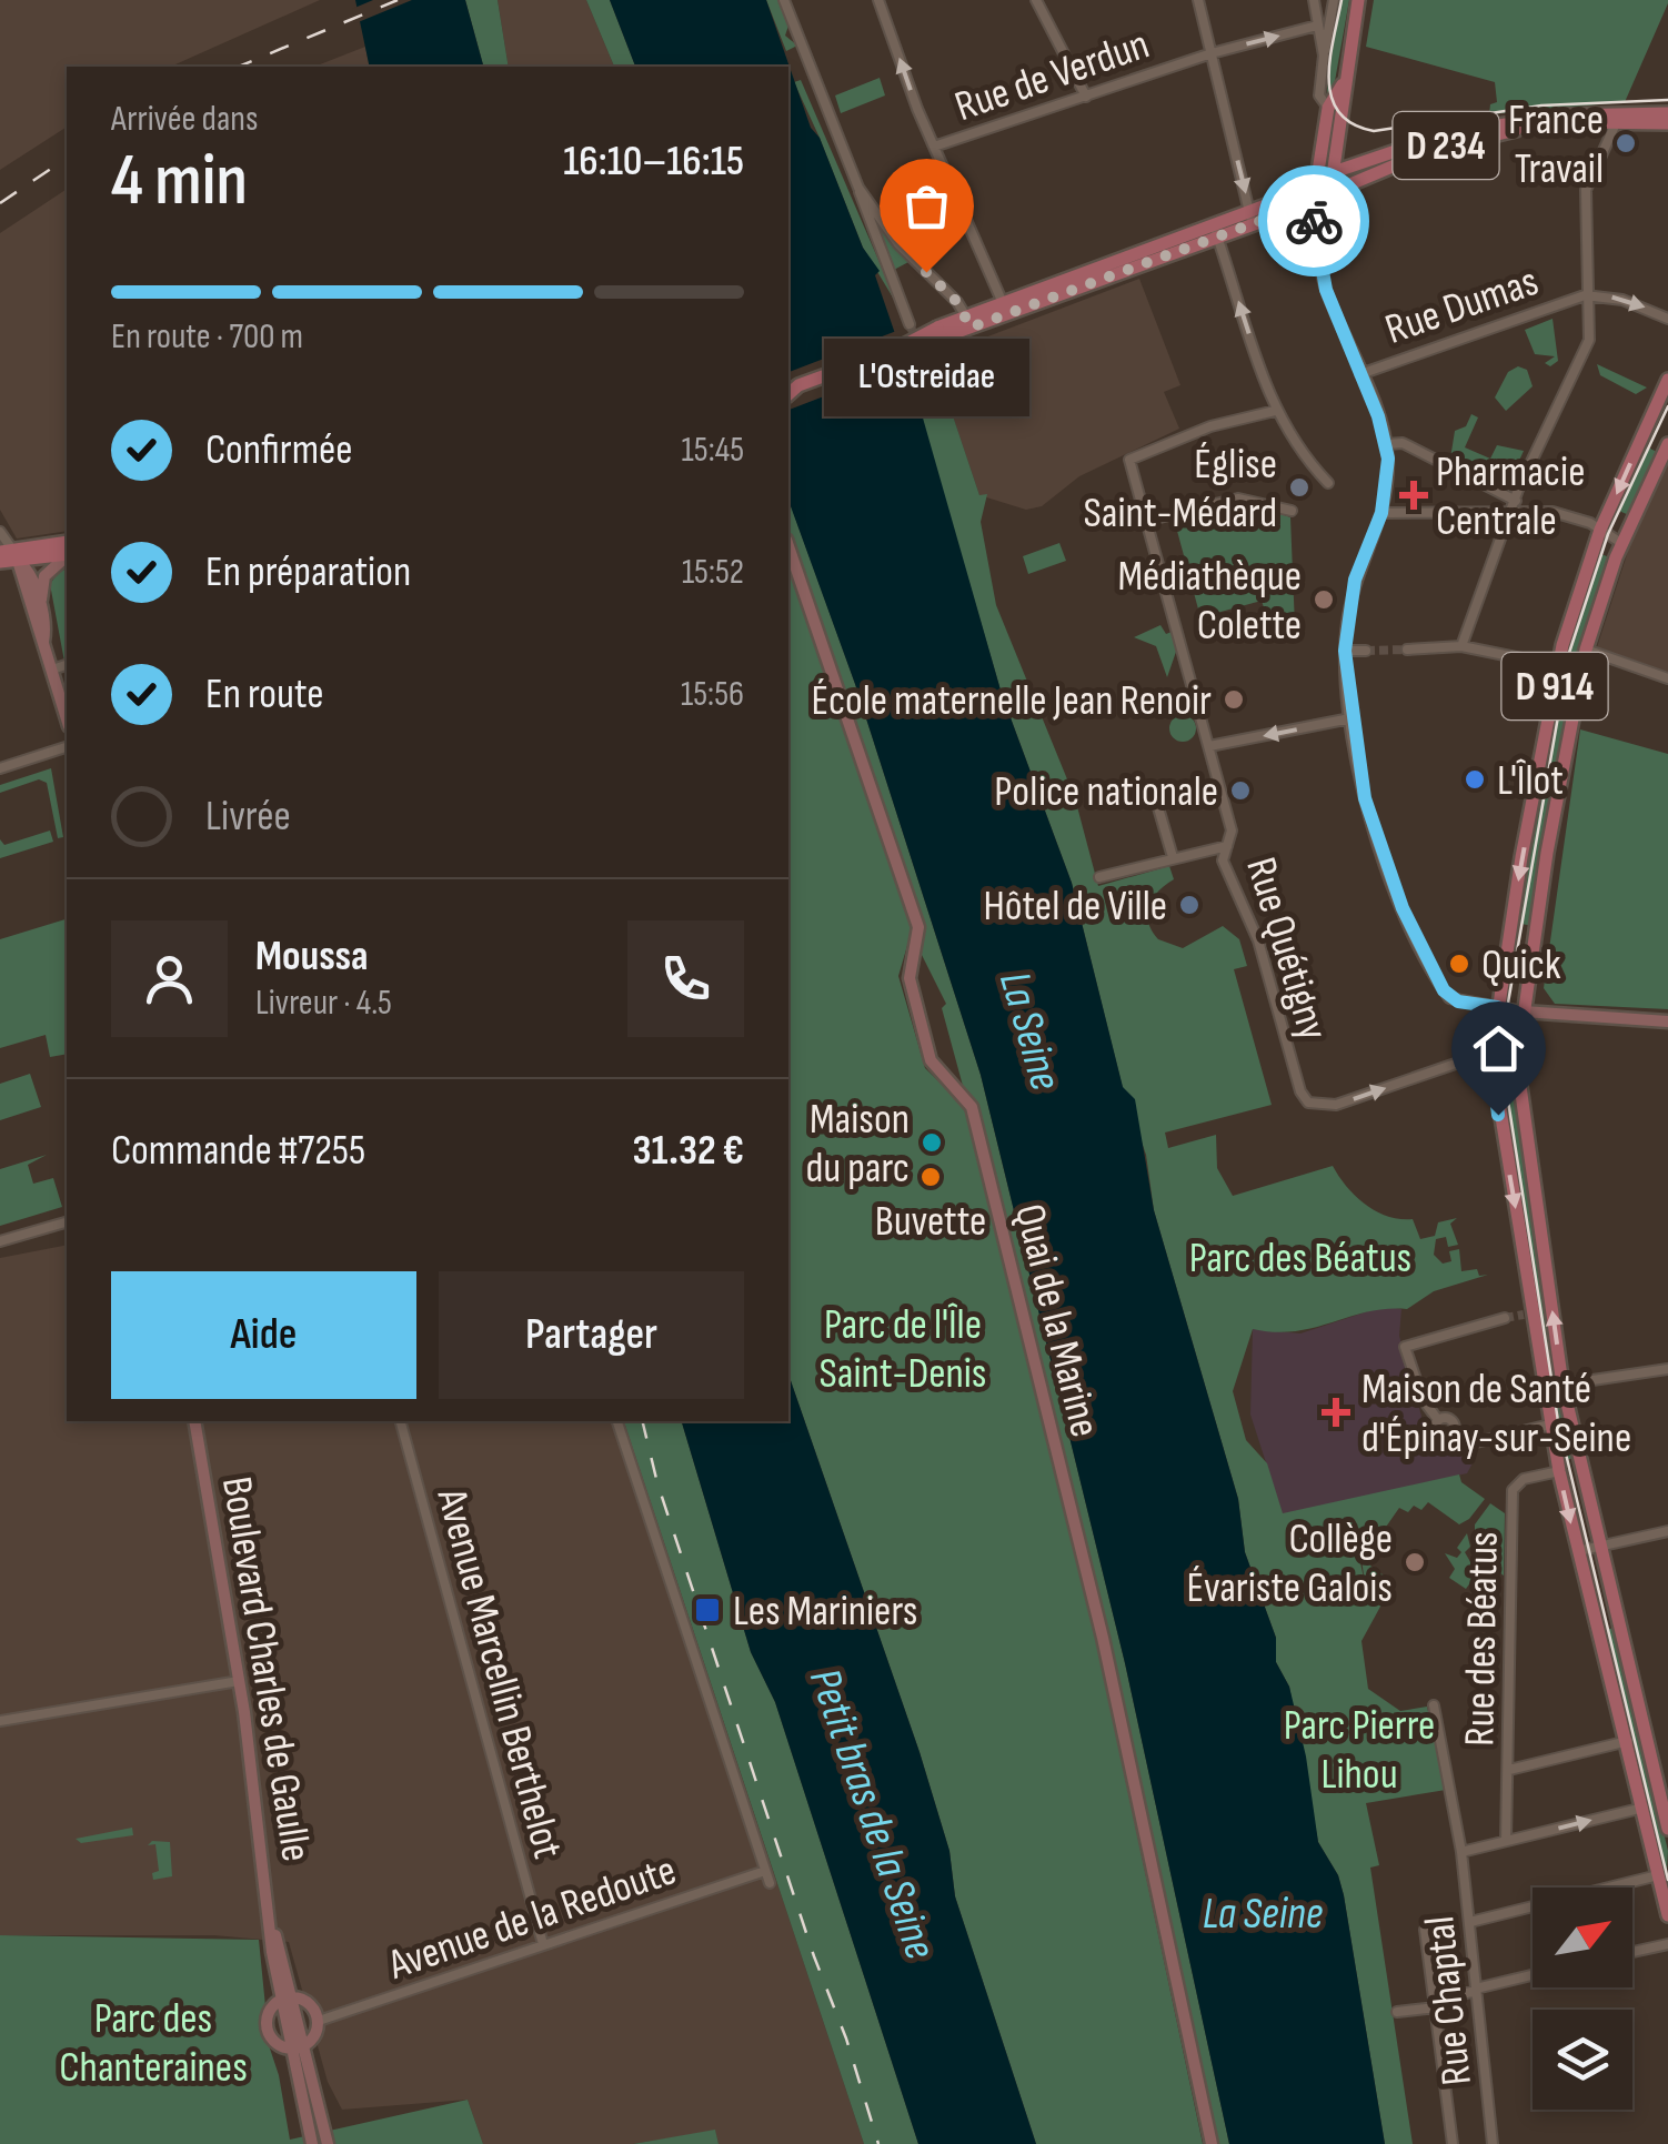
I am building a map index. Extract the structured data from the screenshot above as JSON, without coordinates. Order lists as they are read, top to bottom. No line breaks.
{"streets":{"main road":["D 234","D 914"],"street":["Rue de Verdun","Rue Dumas","Rue Quétigny","Quai de la Marine","Rue des Béatus","Boulevard Charles de Gaulle","Avenue Marcellin Berthelot","Avenue de la Redoute","Rue Chaptal"]},"crossings":[["D 914","Rue Quétigny"],["D 914","Rue des Béatus"],["Avenue Marcellin Berthelot","Avenue de la Redoute"]],"water":["La Seine","Petit bras de la Seine"],"parks":["Parc des Béatus","Parc de l'Île Saint-Denis","Parc Pierre Lihou","Parc des Chanteraines"],"places":{"other":["France Travail","L'Ostreidae","Église Saint-Médard","Médiathèque Colette","École maternelle Jean Renoir","L'Îlot","Police nationale","Hôtel de Ville","Quick","Maison du parc","Buvette","Collège Évariste Galois"],"health":["Pharmacie Centrale","Maison de Santé d'Épinay-sur-Seine"],"transit":["Les Mariniers"]},"north":"top right","page":{"heading":["4 min","Arrivée dans","16:10–16:15"],"panel":["Moussa","Livreur · 4.5","Commande #7255","31.32 €"],"bar":"En route · 700 m","bubble":"L'Ostreidae","list":[["Confirmée","15:45"],["En préparation","15:52"],["En route","15:56"],"Livrée"],"buttons":["Aide","Partager"]}}
